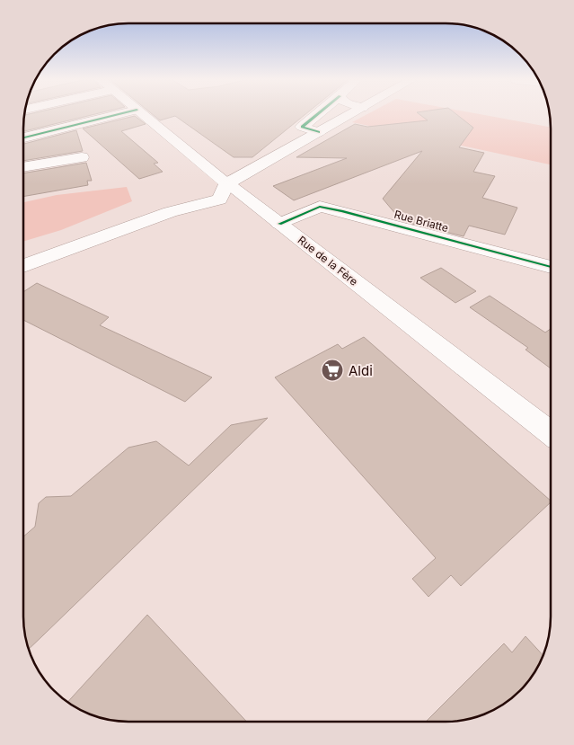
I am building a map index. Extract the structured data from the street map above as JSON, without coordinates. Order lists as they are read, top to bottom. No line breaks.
{"streets":{"main road":["Rue Briatte","Rue de la Fère"]},"crossings":[["Rue Briatte","Rue de la Fère"]],"places":{"supermarket":["Aldi"]}}
